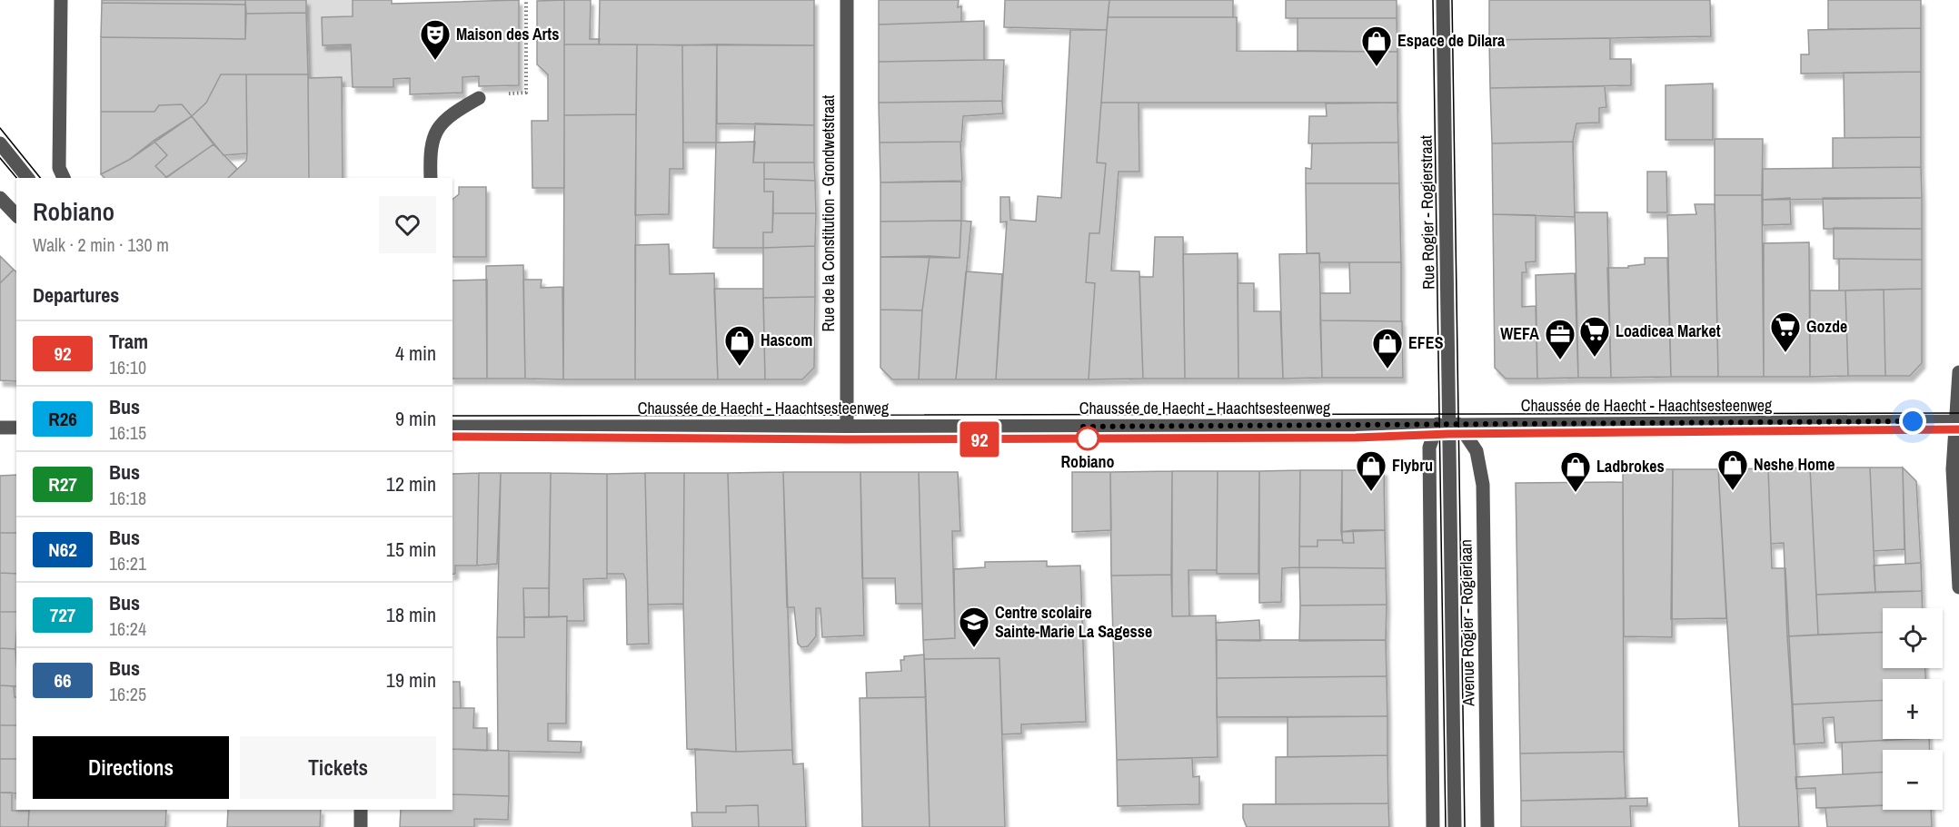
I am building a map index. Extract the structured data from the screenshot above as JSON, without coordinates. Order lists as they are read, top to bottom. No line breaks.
{"streets":{"street":["Rue Rogier - Rogierstraat","Rue de la Constitution - Grondwetstraat","Chaussée de Haecht - Haachtsesteenweg","Avenue Rogier - Rogierlaan"]},"crossings":[["Rue Rogier - Rogierstraat","Chaussée de Haecht - Haachtsesteenweg"],["Rue Rogier - Rogierstraat","Avenue Rogier - Rogierlaan"],["Rue de la Constitution - Grondwetstraat","Chaussée de Haecht - Haachtsesteenweg"],["Chaussée de Haecht - Haachtsesteenweg","Avenue Rogier - Rogierlaan"]],"places":{"theatre":["Maison des Arts"],"shop":["Espace de Dilara","Hascom","EFES","Neshe Home","Flybru","Ladbrokes"],"supermarket":["Gozde","Loadicea Market"],"office":["WEFA"],"other":["Robiano"],"school or university":["Centre scolaire Sainte-Marie La Sagesse"]},"lines":["tram line 92"],"page":{"on_map":"92","heading":[["Robiano","Walk · 2 min · 130 m"],"Departures"],"list":[{"mark":"92","name":"Tram","note":"16:10","value":"4 min"},{"mark":"R26","name":"Bus","note":"16:15","value":"9 min"},{"mark":"R27","name":"Bus","note":"16:18","value":"12 min"},{"mark":"N62","name":"Bus","note":"16:21","value":"15 min"},{"mark":"727","name":"Bus","note":"16:24","value":"18 min"},{"mark":"66","name":"Bus","note":"16:25","value":"19 min"}],"map_buttons":["+","−"],"buttons":["Directions","Tickets"]}}
